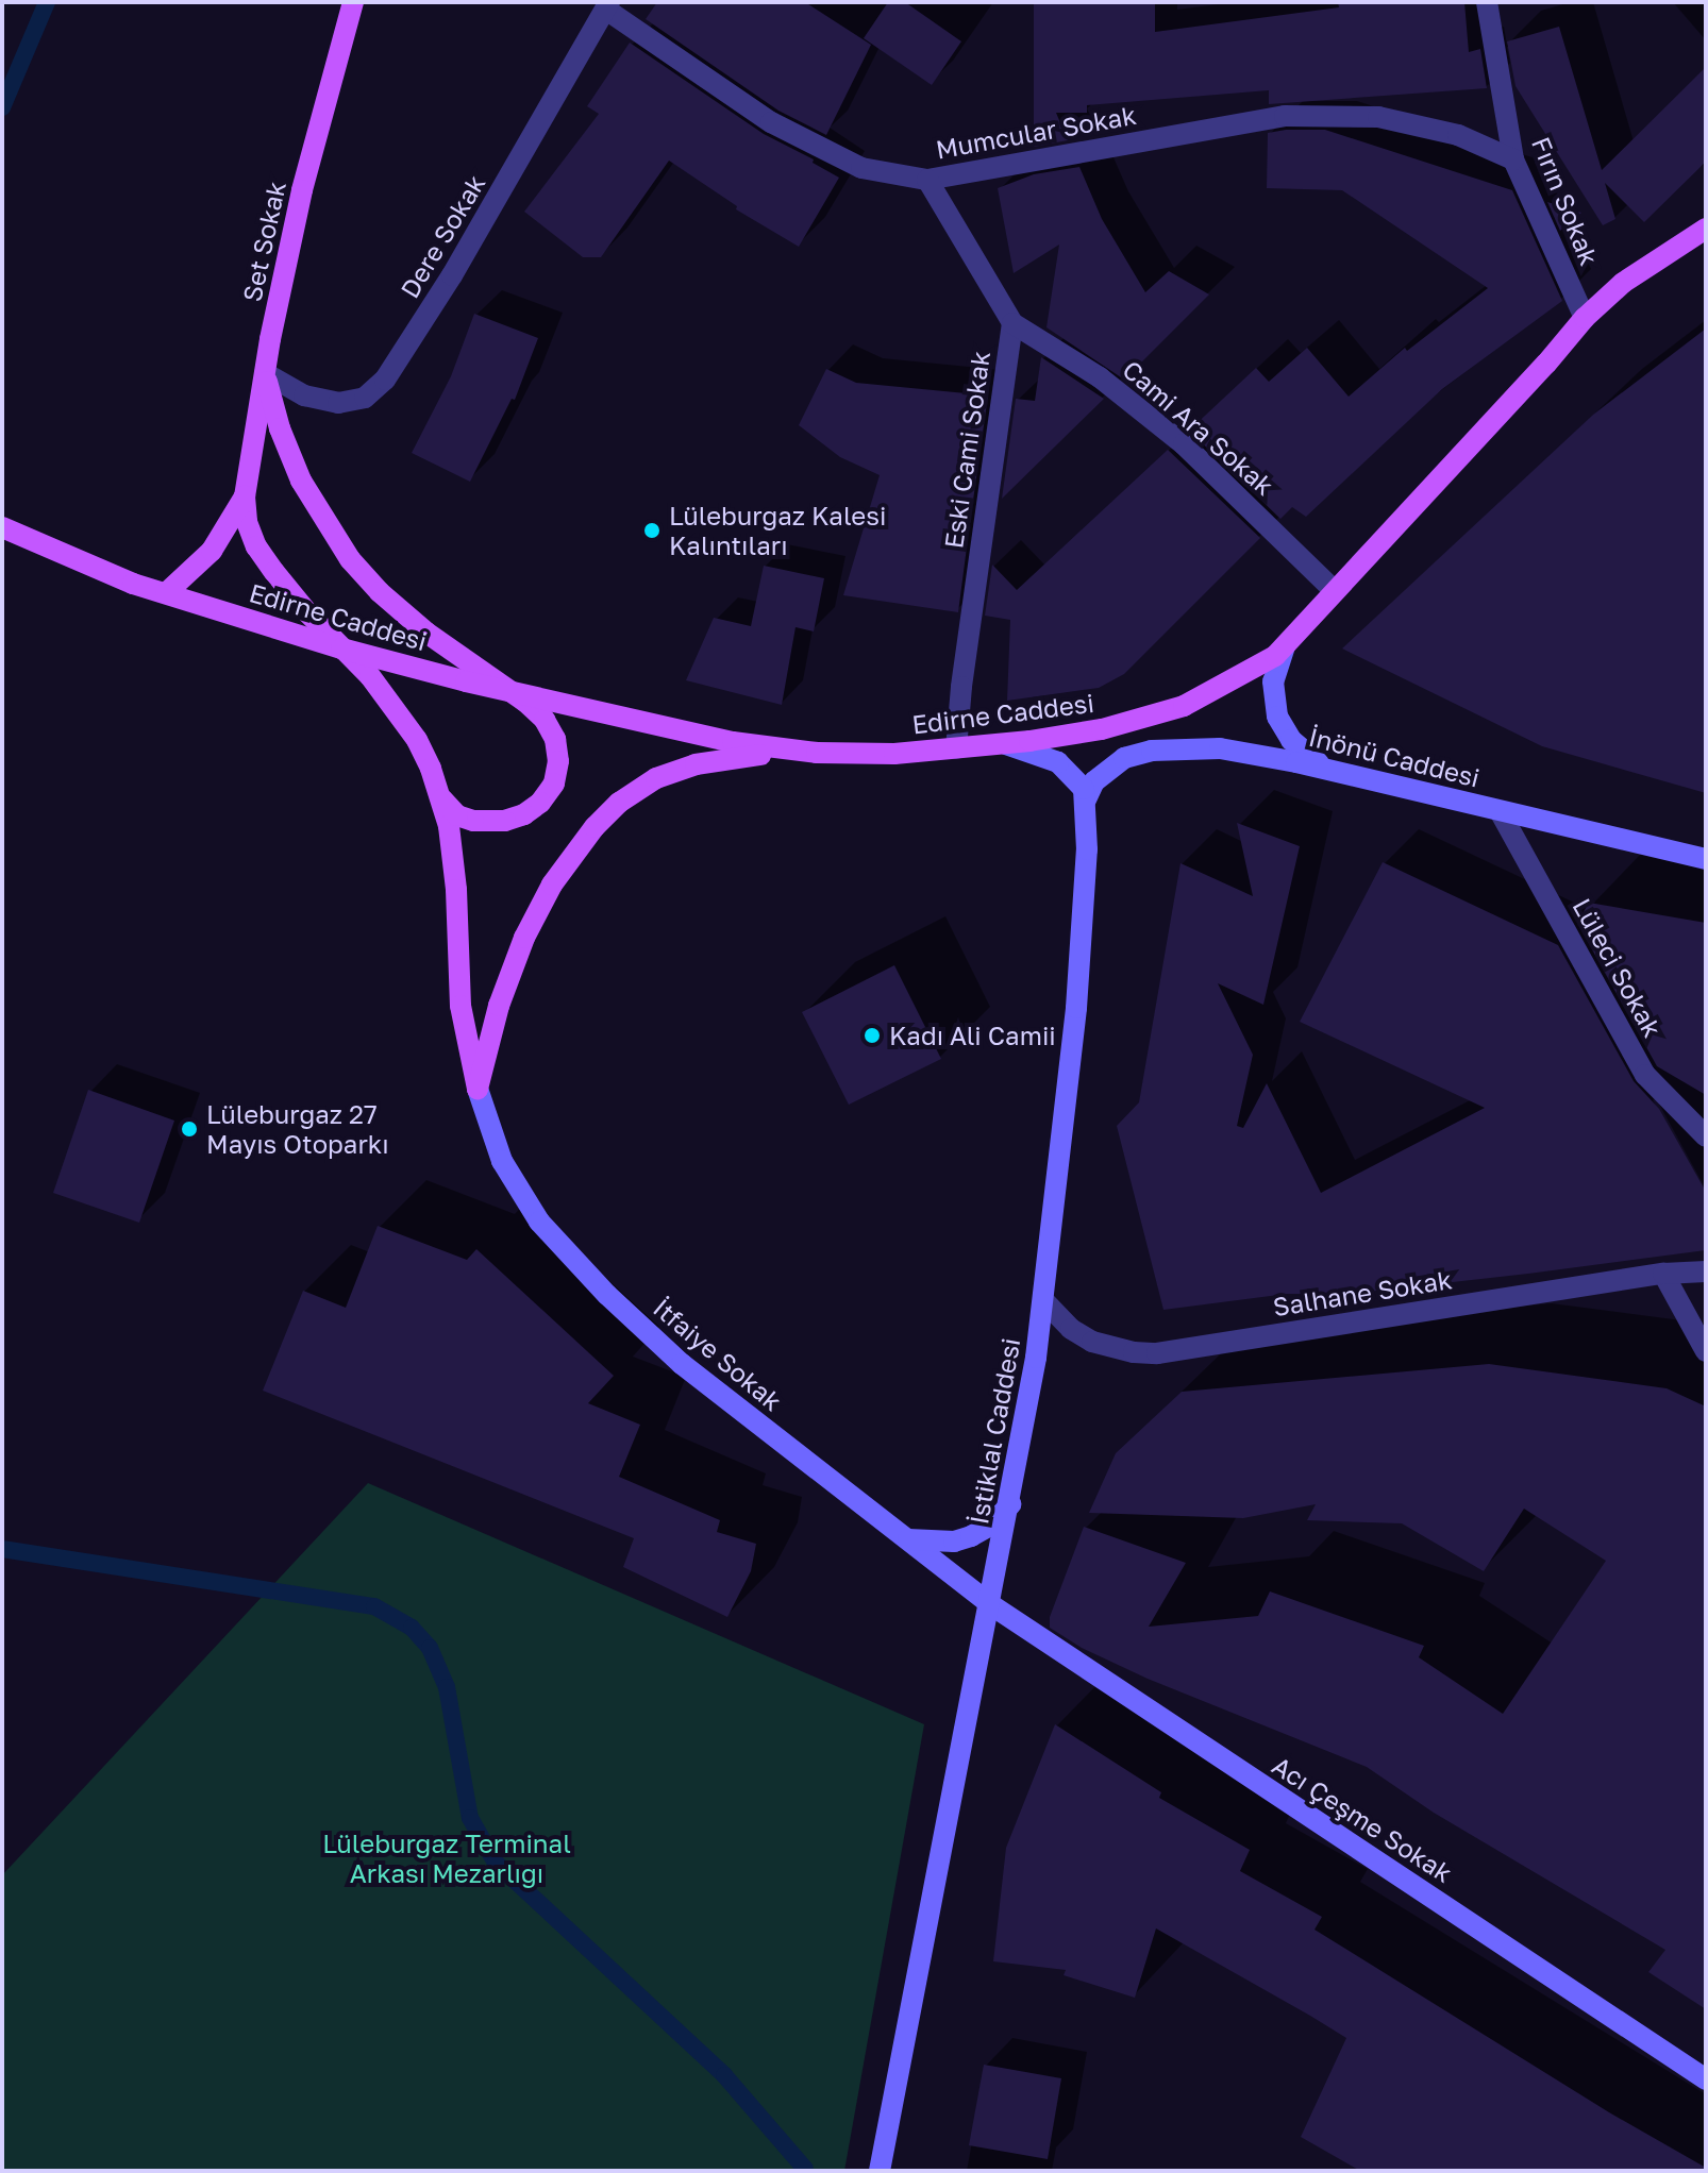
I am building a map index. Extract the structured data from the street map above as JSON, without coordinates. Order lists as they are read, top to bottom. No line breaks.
{"streets":{"main road":["Set Sokak","Edirne Caddesi","İnönü Caddesi","İtfaiye Sokak","İstiklal Caddesi","Acı Çeşme Sokak"],"street":["Mumcular Sokak","Fırın Sokak","Dere Sokak","Cami Ara Sokak","Eski Cami Sokak","Lüleci Sokak","Salhane Sokak"]},"crossings":[["Mumcular Sokak","Fırın Sokak"],["Mumcular Sokak","Dere Sokak"],["Mumcular Sokak","Eski Cami Sokak"],["Fırın Sokak","Edirne Caddesi"],["Dere Sokak","Set Sokak"],["Set Sokak","Edirne Caddesi"],["Set Sokak","İtfaiye Sokak"],["Cami Ara Sokak","Eski Cami Sokak"],["Cami Ara Sokak","Edirne Caddesi"],["Eski Cami Sokak","Edirne Caddesi"],["Edirne Caddesi","İtfaiye Sokak"],["İnönü Caddesi","Lüleci Sokak"],["İnönü Caddesi","İstiklal Caddesi"],["Salhane Sokak","İstiklal Caddesi"],["İtfaiye Sokak","İstiklal Caddesi"],["İtfaiye Sokak","Acı Çeşme Sokak"],["İstiklal Caddesi","Acı Çeşme Sokak"]],"parks":["Lüleburgaz Terminal Arkası Mezarlığı"],"places":["Lüleburgaz Kalesi Kalıntıları","Kadı Ali Camii","Lüleburgaz 27 Mayıs Otoparkı"]}
